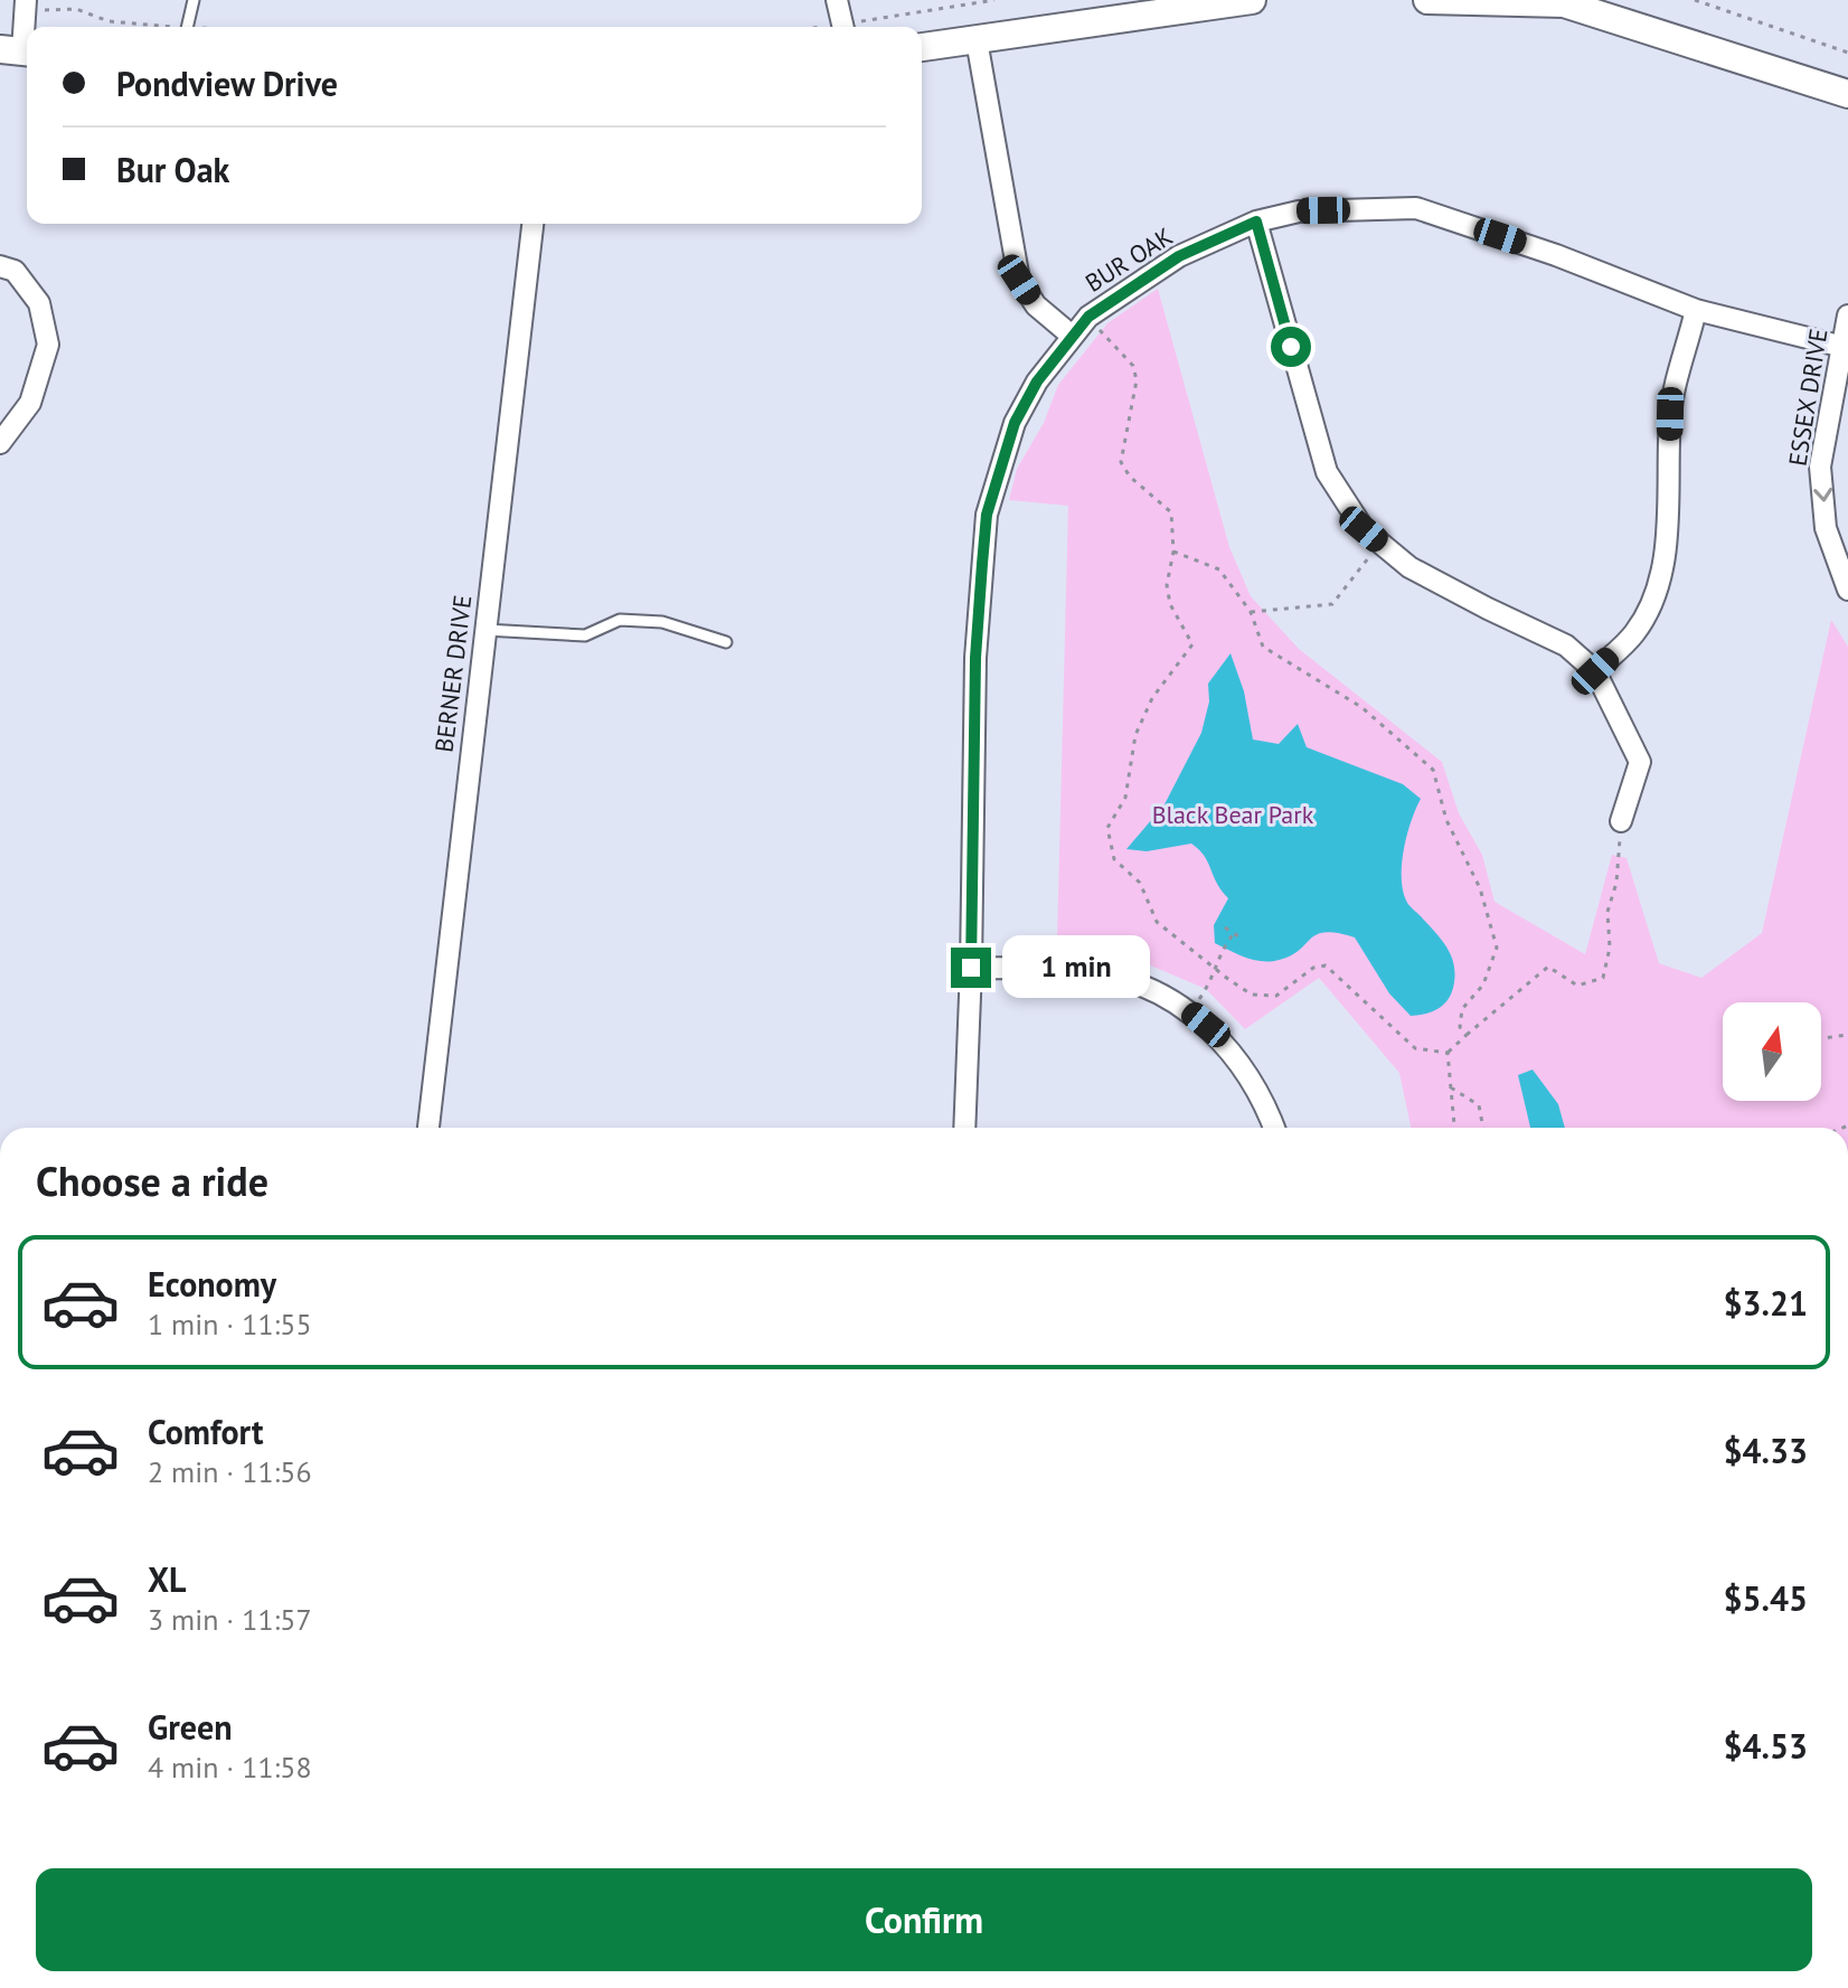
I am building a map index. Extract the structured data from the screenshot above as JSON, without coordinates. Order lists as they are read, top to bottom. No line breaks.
{"streets":{"street":["BUR OAK","ESSEX DRIVE","BERNER DRIVE"]},"crossings":[["BUR OAK","ESSEX DRIVE"]],"parks":["Black Bear Park"],"north":"top","page":{"banner":["Pondview Drive","Bur Oak"],"bubble":"1 min","heading":"Choose a ride","list":[{"name":"Economy","note":"1 min · 11:55","value":"$3.21"},{"name":"Comfort","note":"2 min · 11:56","value":"$4.33"},{"name":"XL","note":"3 min · 11:57","value":"$5.45"},{"name":"Green","note":"4 min · 11:58","value":"$4.53"}],"buttons":"Confirm"}}
